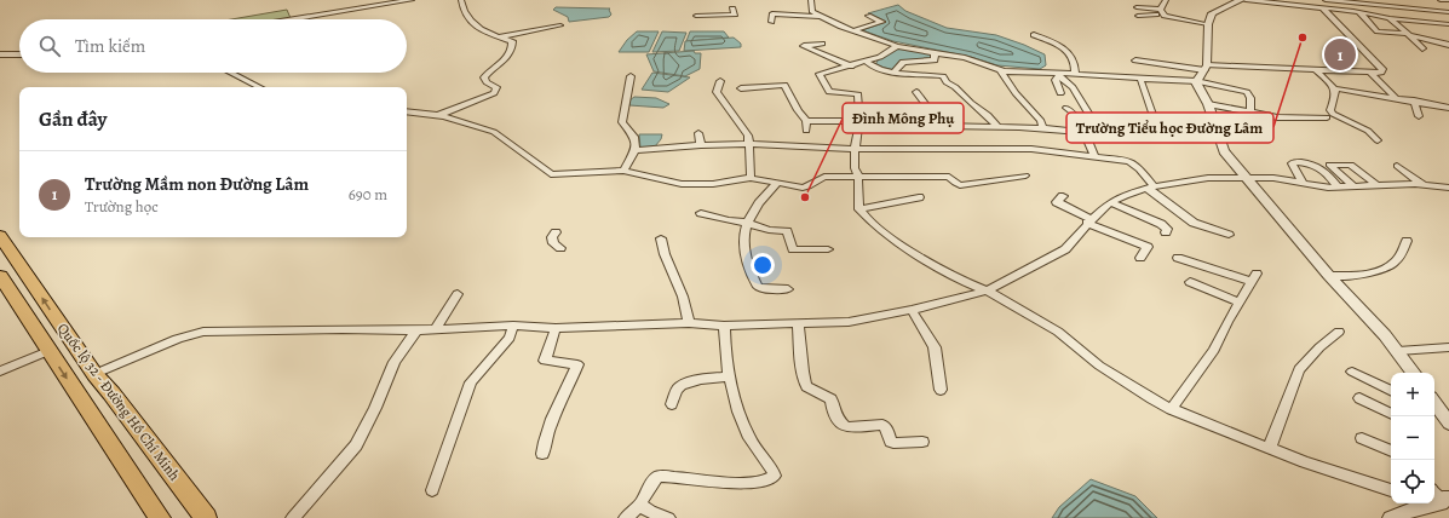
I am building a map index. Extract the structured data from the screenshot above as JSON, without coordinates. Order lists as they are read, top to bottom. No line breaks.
{"streets":{"highway":["Quốc lộ 32 - Đường Hồ Chí Minh"]},"places":["Trường Tiểu học Đường Lâm","Đình Mông Phụ"],"page":{"search":"Tìm kiếm","pins":"1","heading":"Gần đây","list":[{"mark":"1","name":"Trường Mầm non Đường Lâm","note":"Trường học","value":"690 m"}],"map_buttons":["+","−"]}}
